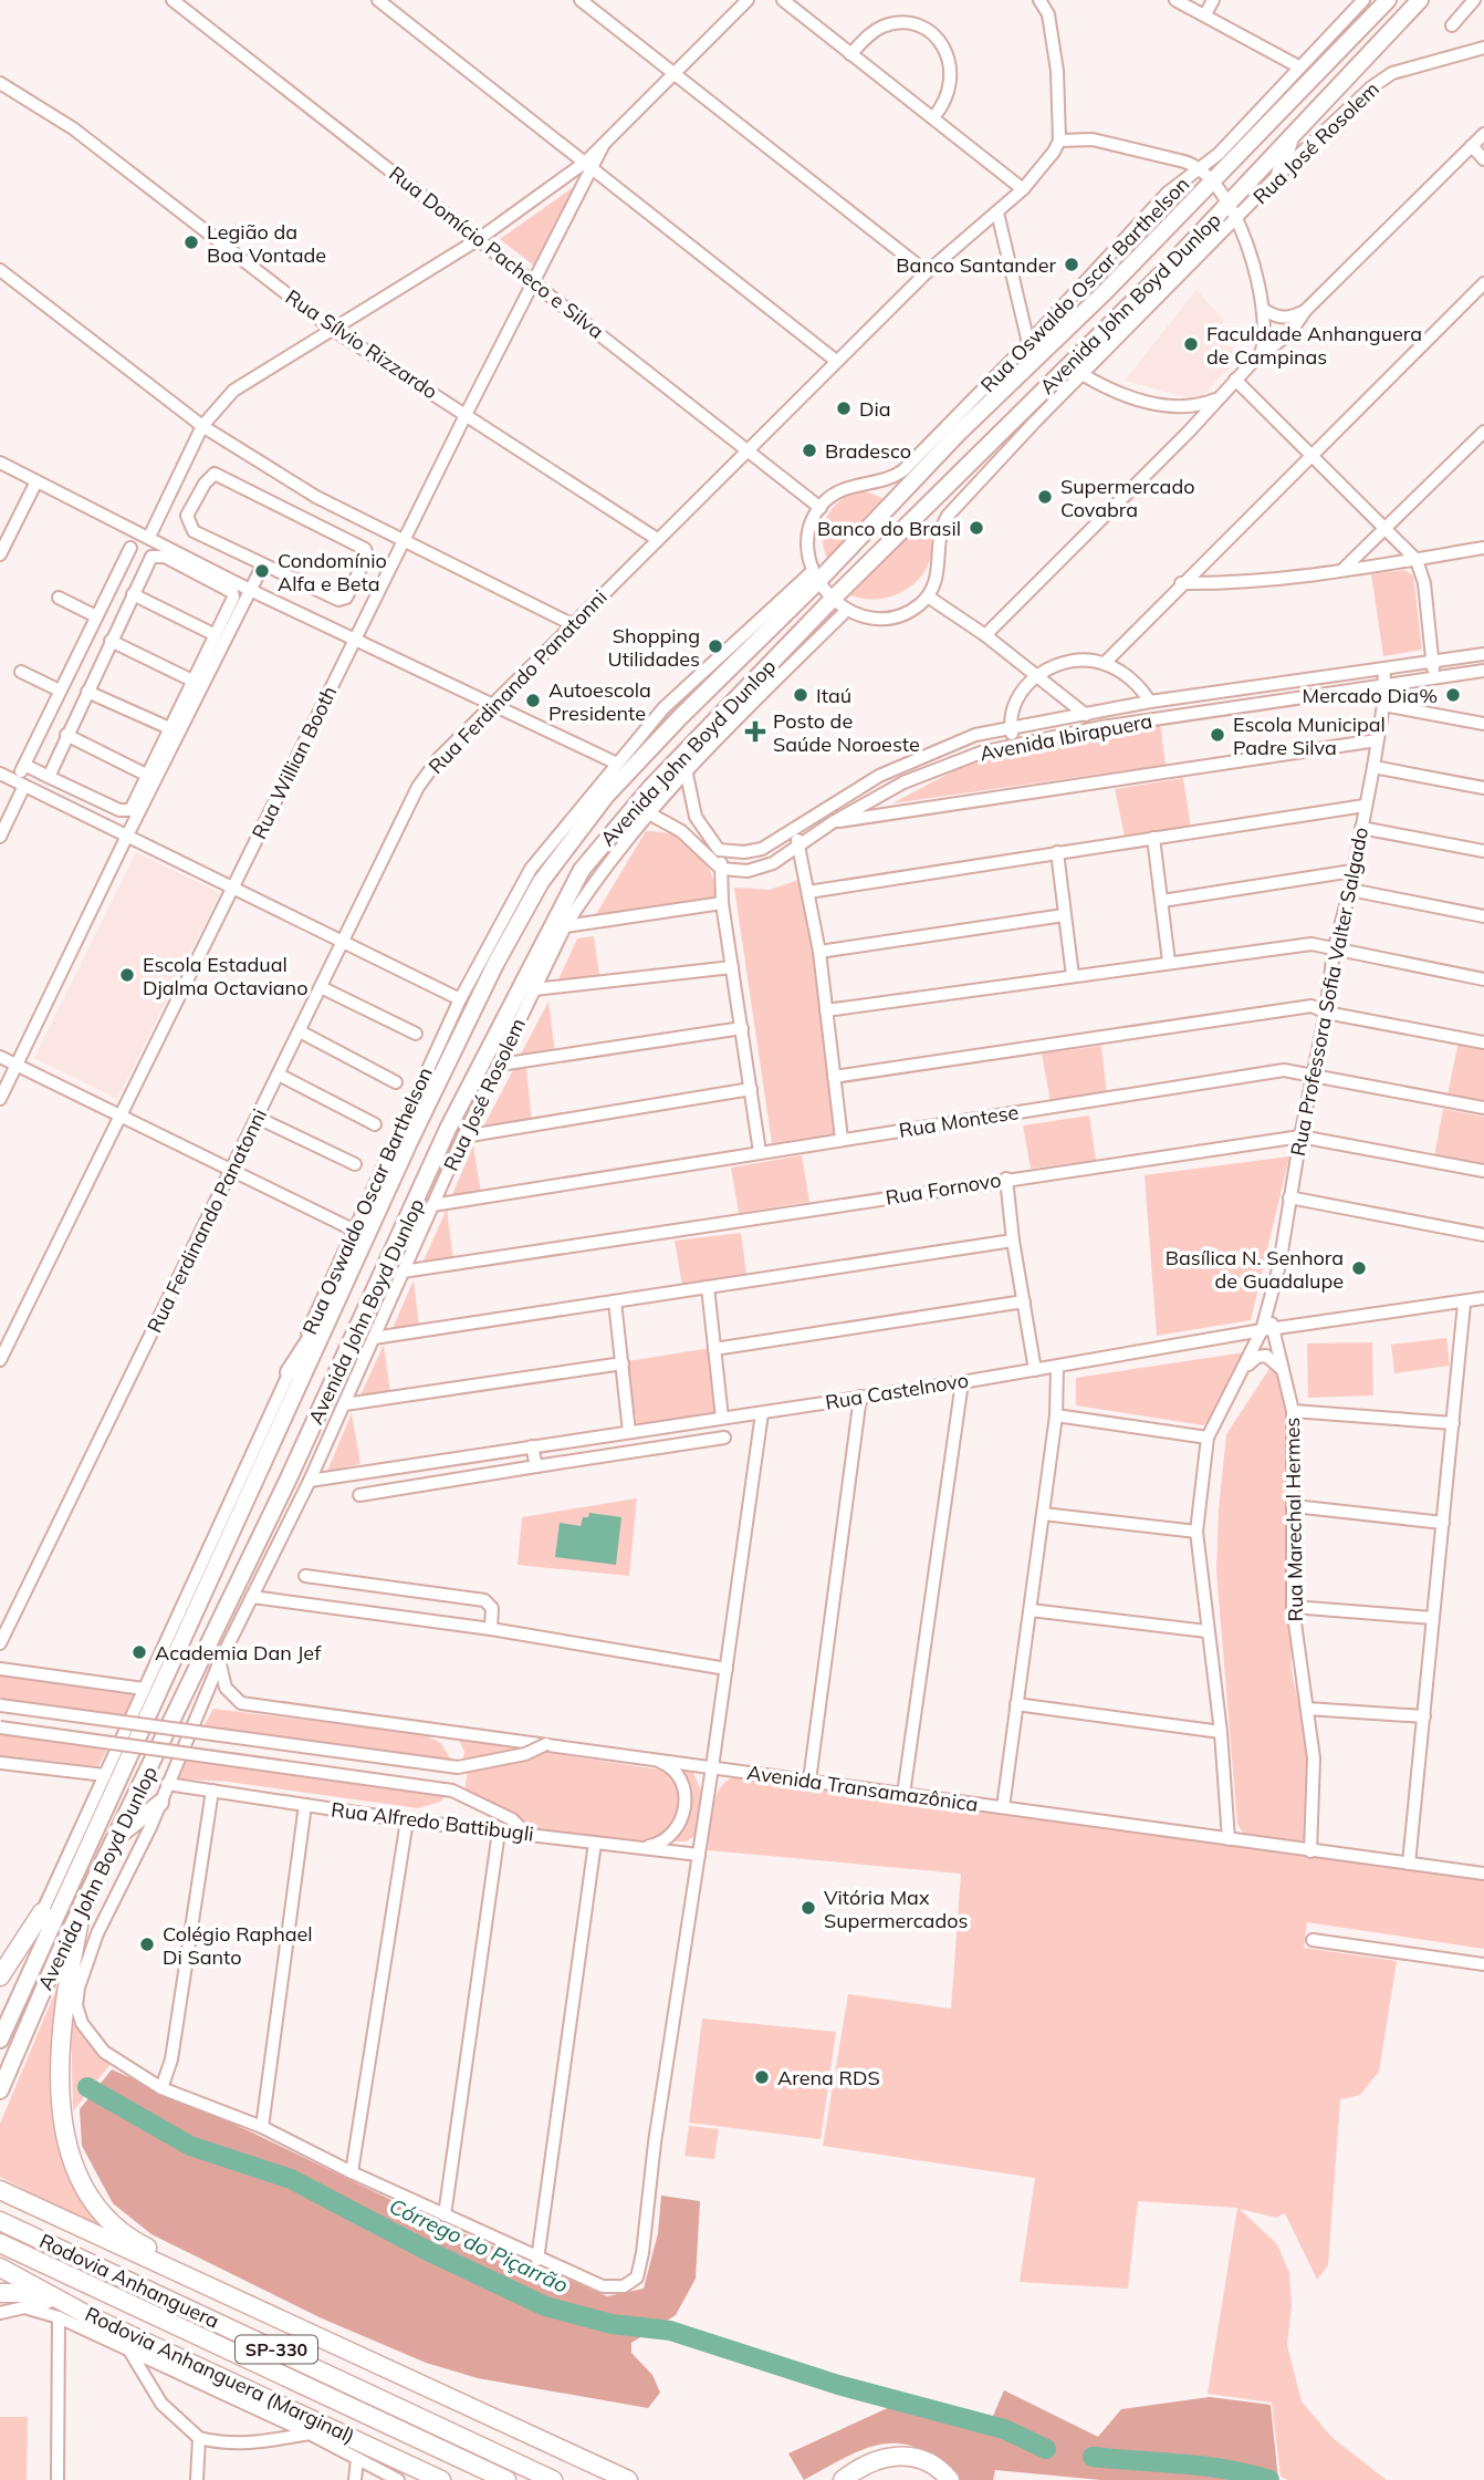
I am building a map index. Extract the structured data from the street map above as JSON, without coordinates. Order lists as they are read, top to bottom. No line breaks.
{"streets":{"highway":["Rodovia Anhanguera","SP-330","Rodovia Anhanguera (Marginal)"],"main road":["Avenida John Boyd Dunlop"],"street":["Rua José Rosolem","Rua Domício Pacheco e Silva","Rua Oswaldo Oscar Barthelson","Rua Sílvio Rizzardo","Rua Ferdinando Panatonni","Avenida Ibirapuera","Rua Willian Booth","Rua Professora Sofia Valter Salgado","Rua Montese","Rua Fornovo","Rua Castelnovo","Rua Marechal Hermes","Avenida Transamazônica","Rua Alfredo Battibugli"]},"crossings":[["Rua José Rosolem","Avenida John Boyd Dunlop"],["Rua José Rosolem","Rua Montese"],["Rua José Rosolem","Rua Fornovo"],["Rua José Rosolem","Rua Castelnovo"],["Rua José Rosolem","Avenida Transamazônica"],["Rua José Rosolem","Rua Alfredo Battibugli"],["Rua Domício Pacheco e Silva","Rua Oswaldo Oscar Barthelson"],["Rua Domício Pacheco e Silva","Rua Ferdinando Panatonni"],["Rua Domício Pacheco e Silva","Rua Willian Booth"],["Rua Oswaldo Oscar Barthelson","Avenida John Boyd Dunlop"],["Rua Sílvio Rizzardo","Rua Ferdinando Panatonni"],["Rua Sílvio Rizzardo","Rua Willian Booth"],["Avenida Ibirapuera","Rua Professora Sofia Valter Salgado"],["Rua Professora Sofia Valter Salgado","Rua Montese"],["Rua Professora Sofia Valter Salgado","Rua Fornovo"],["Rua Professora Sofia Valter Salgado","Rua Castelnovo"],["Rua Professora Sofia Valter Salgado","Rua Marechal Hermes"],["Rua Castelnovo","Rua Marechal Hermes"],["Rua Marechal Hermes","Avenida Transamazônica"]],"water":["Córrego do Piçarrão"],"places":{"other":["Legião da Boa Vontade","Banco Santander","Faculdade Anhanguera de Campinas","Dia","Bradesco","Supermercado Covabra","Banco do Brasil","Condomínio Alfa e Beta","Shopping Utilidades","Itaú","Mercado Dia%","Autoescola Presidente","Escola Municipal Padre Silva","Escola Estadual Djalma Octaviano","Basílica N. Senhora de Guadalupe","Academia Dan Jef","Vitória Max Supermercados","Colégio Raphael Di Santo","Arena RDS"],"health":["Posto de Saúde Noroeste"]}}
